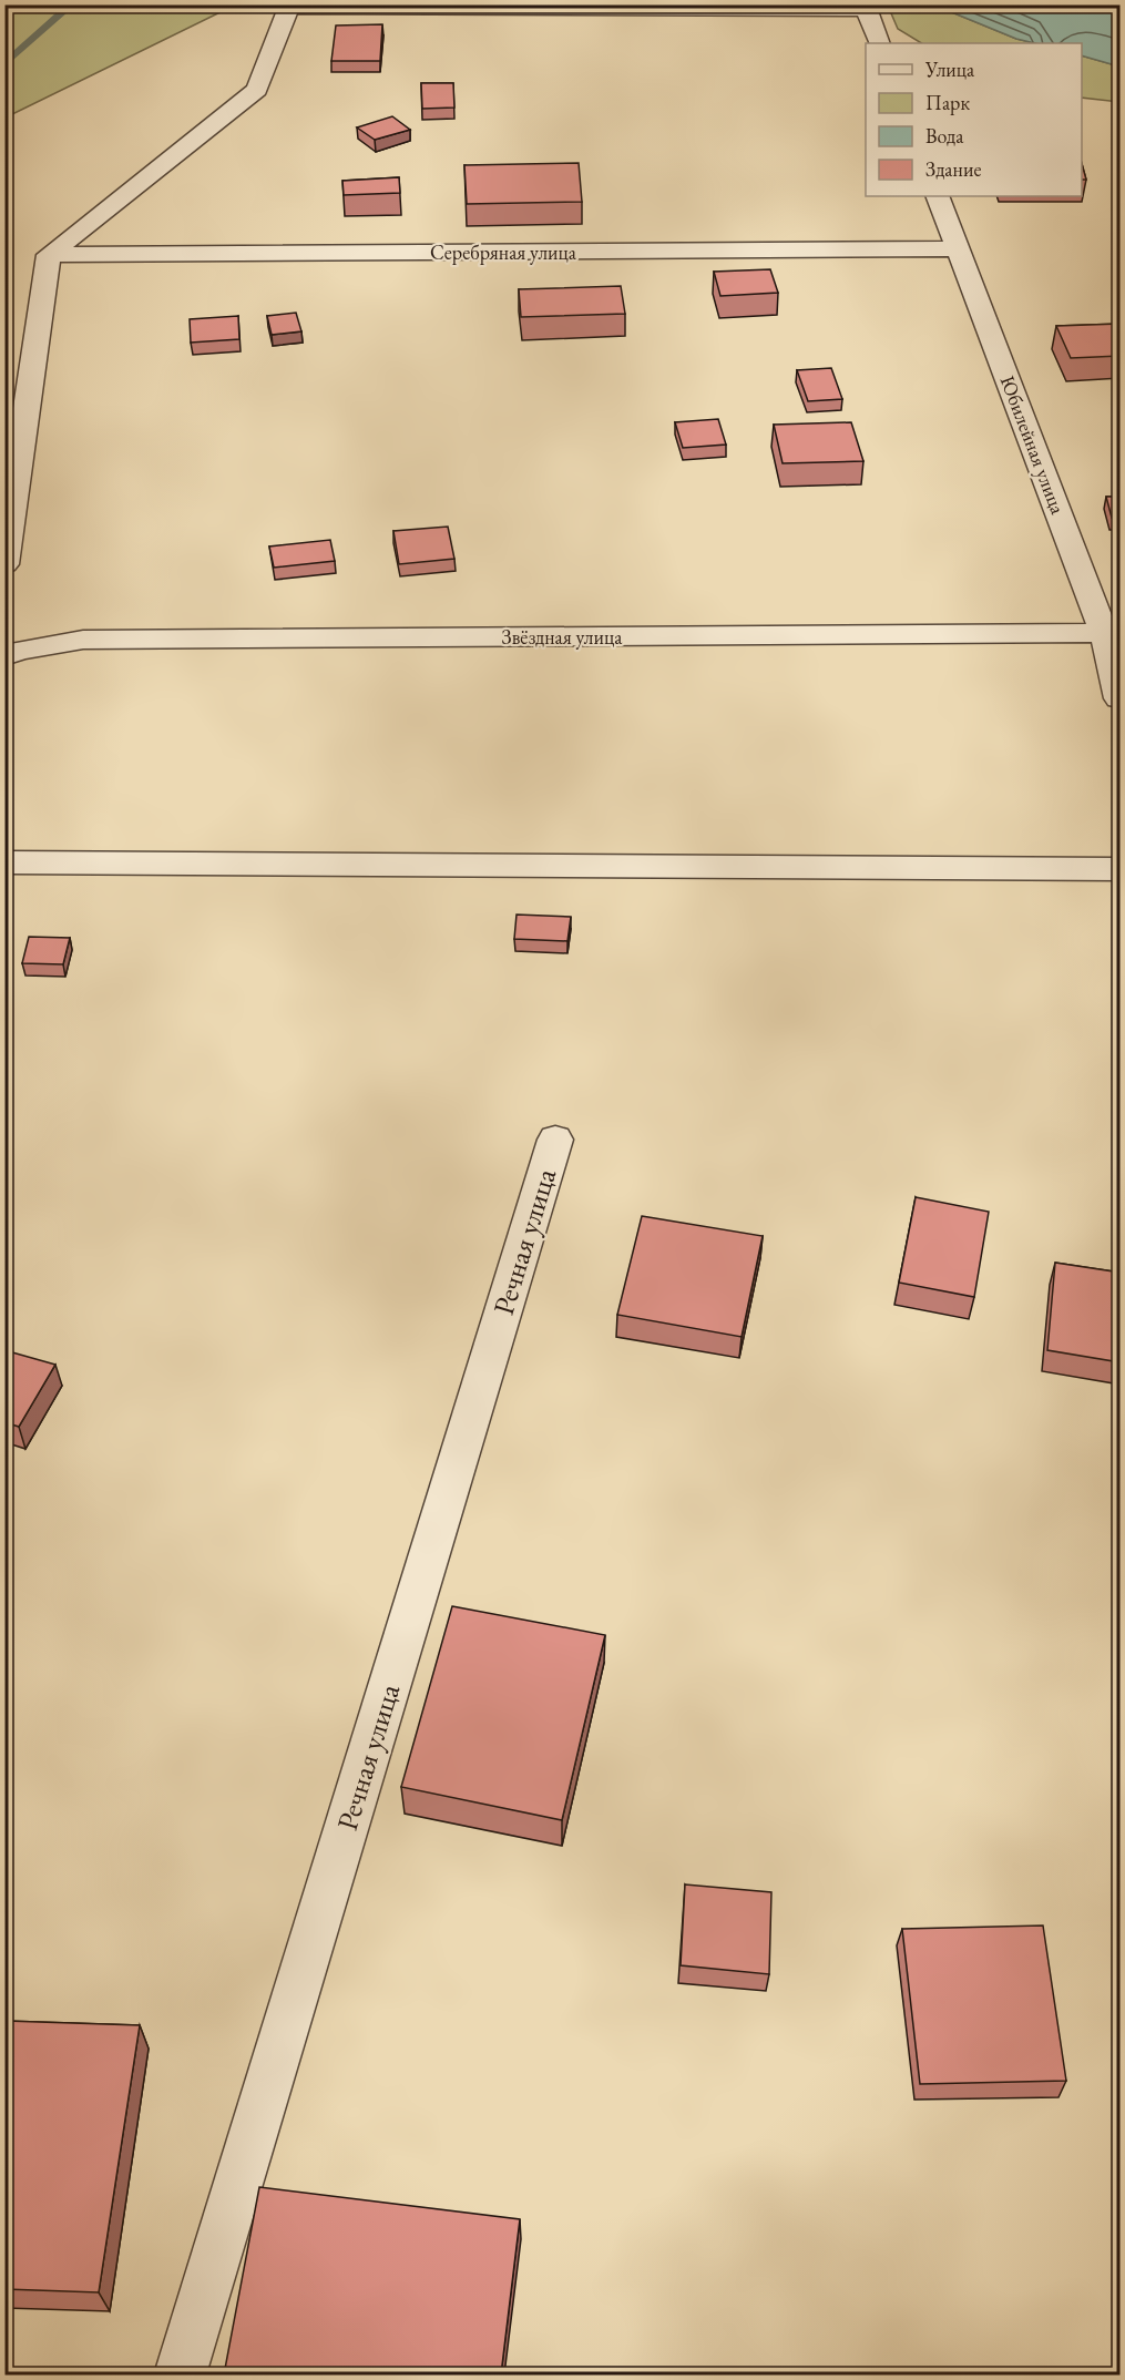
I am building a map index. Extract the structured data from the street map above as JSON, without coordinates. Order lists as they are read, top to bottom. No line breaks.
{"streets":{"street":["Серебряная улица","Юбилейная улица","Звёздная улица","Речная улица"]},"crossings":[["Серебряная улица","Юбилейная улица"],["Юбилейная улица","Звёздная улица"]],"legend":["Улица","Парк","Вода","Здание"]}
